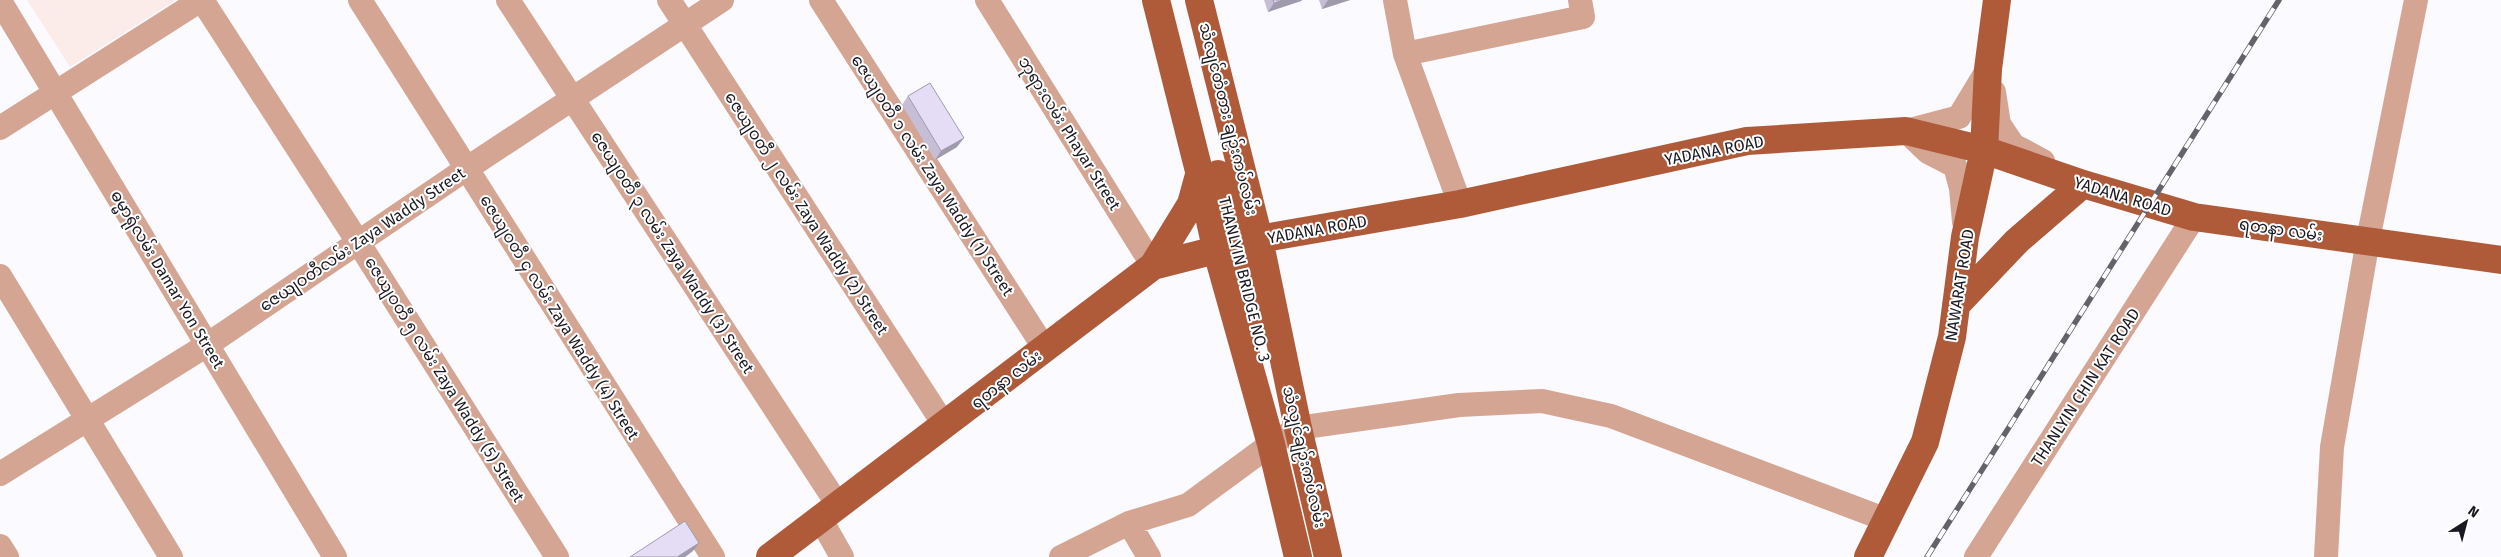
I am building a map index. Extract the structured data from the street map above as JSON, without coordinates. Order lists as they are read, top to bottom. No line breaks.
{"streets":{"main road":["သံလျင်တံတား ချဉ်းကပ်လမ်း","YADANA ROAD","ရတနာ လမ်း","THANLYIN BRIDGE NO. 3","NAWARAT ROAD","သံလျှင်ချဉ်းကပ်လမ်း"],"street":["ဘုရားလမ်း Phayar Street","ဇေယျဝတီ ၁ လမ်း Zaya Waddy (1) Street","ဇေယျဝတီ ၂ လမ်း Zaya Waddy (2) Street","ဇေယျဝတီလမ်း Zaya Waddy Street","ဇေယျဝတီ ၃ လမ်း Zaya Waddy (3) Street","ဓမ္မာရုံလမ်း Damar Yon Street","ဇေယျဝတီ ၄ လမ်း Zaya Waddy (4) Street","ဇေယျဝတီ ၅ လမ်း Zaya Waddy (5) Street","THANLYIN CHIN KAT ROAD"]},"crossings":[["သံလျင်တံတား ချဉ်းကပ်လမ်း","YADANA ROAD"],["သံလျင်တံတား ချဉ်းကပ်လမ်း","ရတနာ လမ်း"],["သံလျင်တံတား ချဉ်းကပ်လမ်း","သံလျှင်ချဉ်းကပ်လမ်း"],["ဘုရားလမ်း Phayar Street","ရတနာ လမ်း"],["YADANA ROAD","ရတနာ လမ်း"],["YADANA ROAD","NAWARAT ROAD"],["YADANA ROAD","THANLYIN CHIN KAT ROAD"],["YADANA ROAD","သံလျှင်ချဉ်းကပ်လမ်း"],["ဇေယျဝတီ ၁ လမ်း Zaya Waddy (1) Street","ရတနာ လမ်း"],["ဇေယျဝတီ ၂ လမ်း Zaya Waddy (2) Street","ရတနာ လမ်း"],["ဇေယျဝတီ ၂ လမ်း Zaya Waddy (2) Street","ဇေယျဝတီလမ်း Zaya Waddy Street"],["ရတနာ လမ်း","ဇေယျဝတီ ၃ လမ်း Zaya Waddy (3) Street"],["ရတနာ လမ်း","THANLYIN CHIN KAT ROAD"],["ရတနာ လမ်း","သံလျှင်ချဉ်းကပ်လမ်း"],["ဇေယျဝတီလမ်း Zaya Waddy Street","ဇေယျဝတီ ၃ လမ်း Zaya Waddy (3) Street"],["ဇေယျဝတီလမ်း Zaya Waddy Street","ဓမ္မာရုံလမ်း Damar Yon Street"],["ဇေယျဝတီလမ်း Zaya Waddy Street","ဇေယျဝတီ ၄ လမ်း Zaya Waddy (4) Street"],["ဇေယျဝတီလမ်း Zaya Waddy Street","ဇေယျဝတီ ၅ လမ်း Zaya Waddy (5) Street"]],"north":"top right"}
